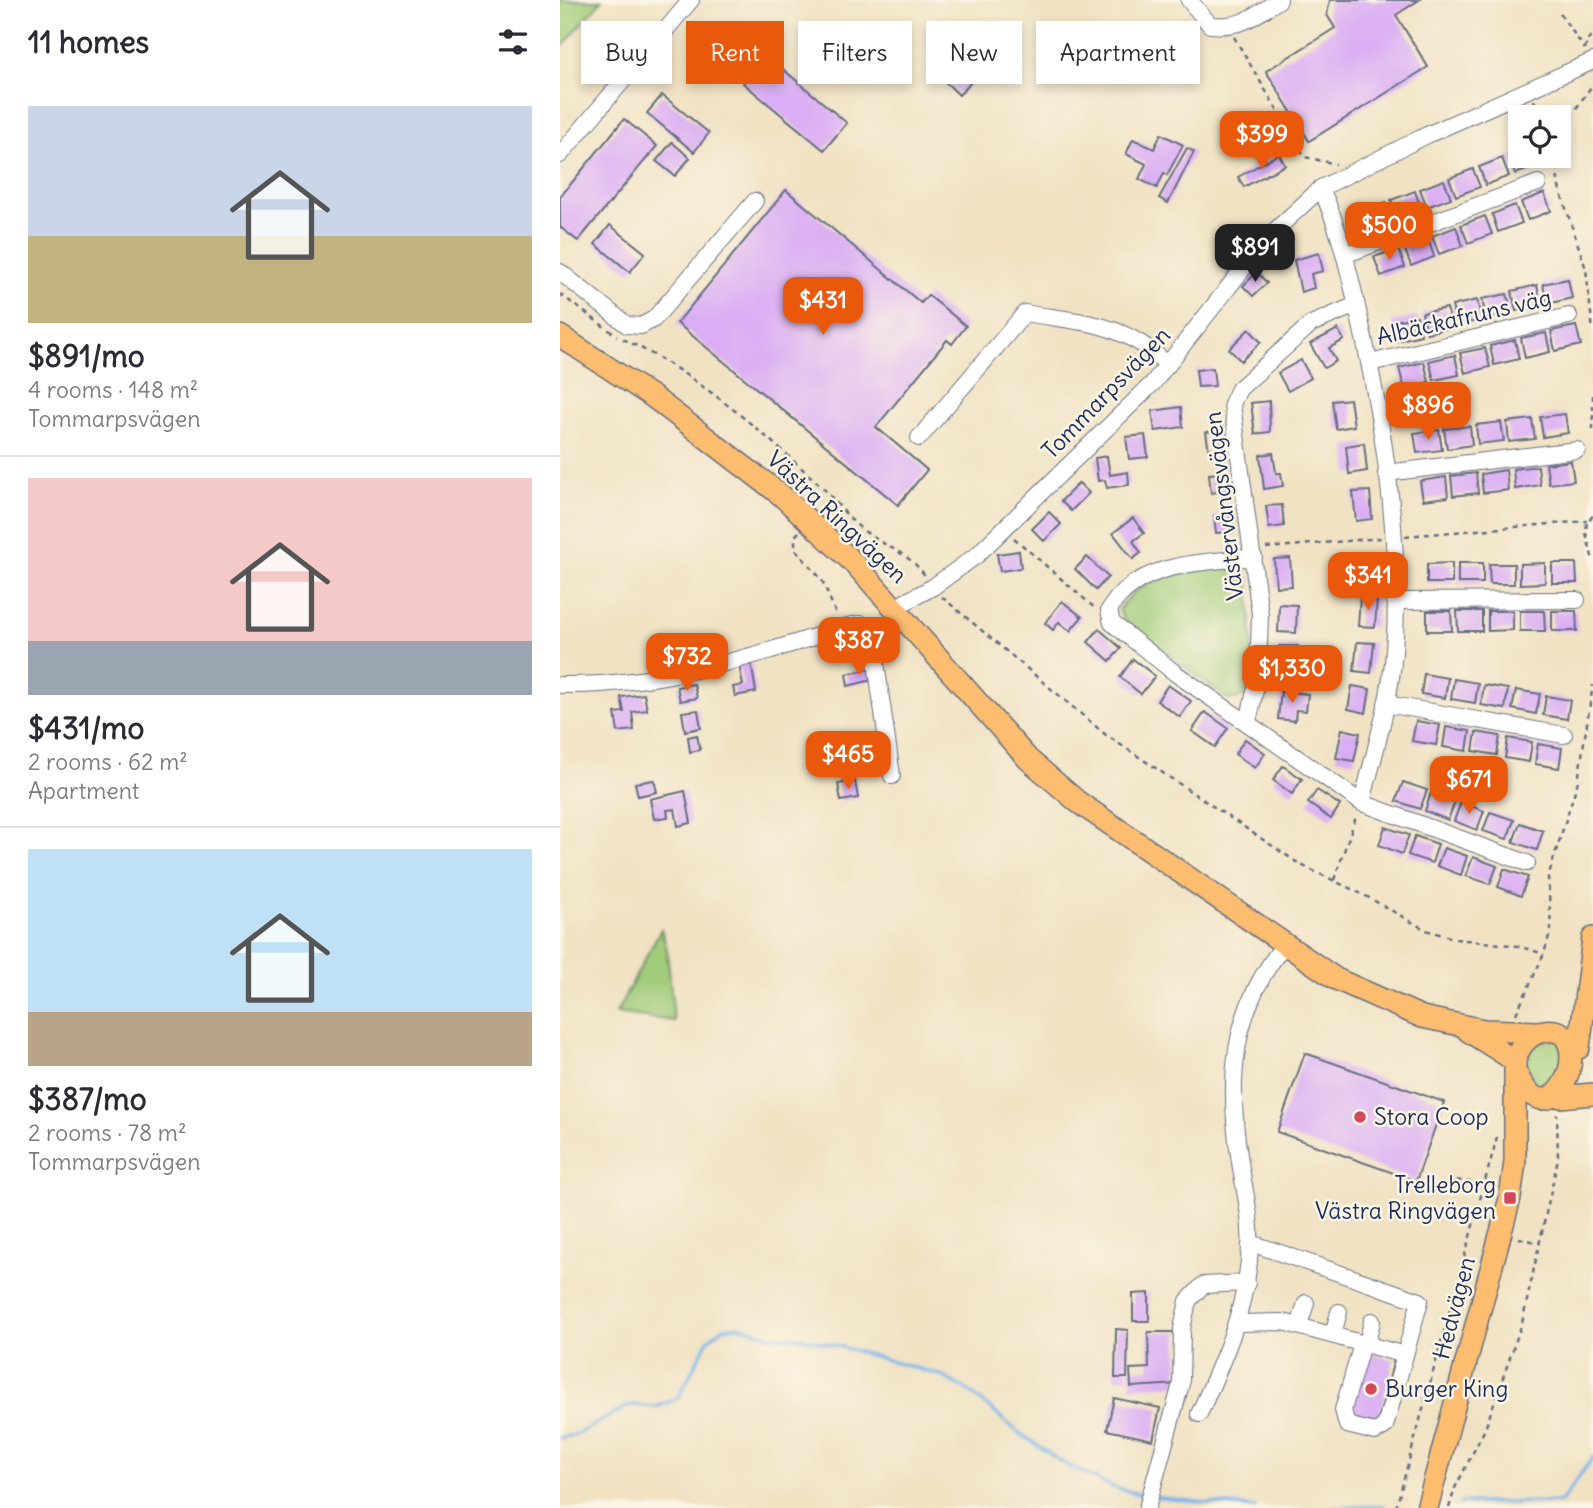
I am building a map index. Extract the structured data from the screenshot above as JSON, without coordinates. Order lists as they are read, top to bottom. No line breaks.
{"streets":{"main road":["Västra Ringvägen","Hedvägen"],"street":["Albäckafruns väg","Tommarpsvägen","Västervångsvägen"]},"crossings":[["Tommarpsvägen","Västra Ringvägen"],["Västra Ringvägen","Hedvägen"]],"places":{"other":["Stora Coop","Burger King"],"transit":["Trelleborg Västra Ringvägen"]},"page":{"heading":"11 homes","chip":["Buy","Rent","Filters","New","Apartment"],"list":[{"name":"$891/mo","note":"4 rooms · 148 m² · Tommarpsvägen"},{"name":"$431/mo","note":"2 rooms · 62 m² · Apartment"},{"name":"$387/mo","note":"2 rooms · 78 m² · Tommarpsvägen"}],"price":["$399","$500","$891","$431","$896","$341","$387","$732","$1,330","$465","$671"]}}
